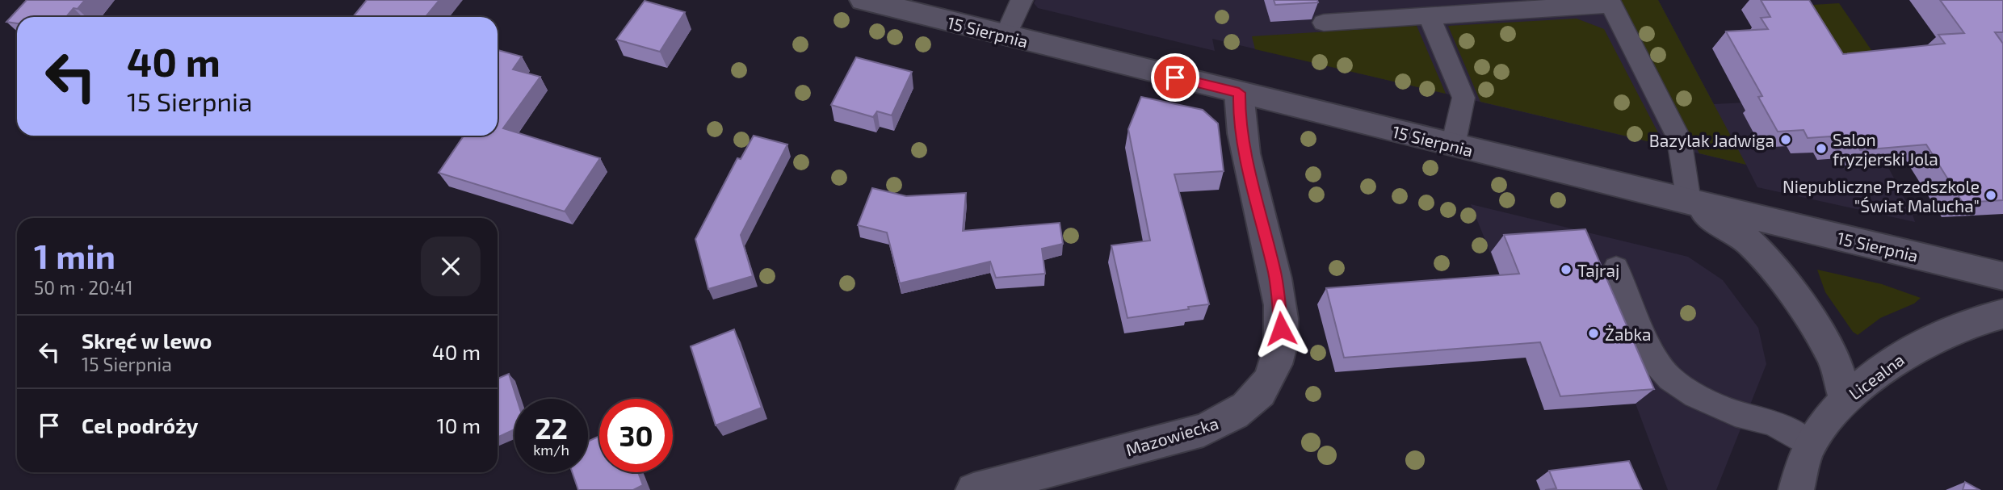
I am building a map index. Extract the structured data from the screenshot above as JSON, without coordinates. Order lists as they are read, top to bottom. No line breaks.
{"streets":{"street":["15 Sierpnia","Licealna","Mazowiecka"]},"crossings":[["15 Sierpnia","Mazowiecka"]],"places":["Bazylak Jadwiga","Salon fryzjerski Jola","Niepubliczne Przedszkole \"Świat Malucha\"","Tajraj","Żabka"],"page":{"turn":["40 m","15 Sierpnia"],"heading":["1 min","50 m · 20:41"],"list":[{"name":"Skręć w lewo","note":"15 Sierpnia","value":"40 m"},{"name":"Cel podróży","value":"10 m"}],"speed":"22 km/h","limit":"30"}}
